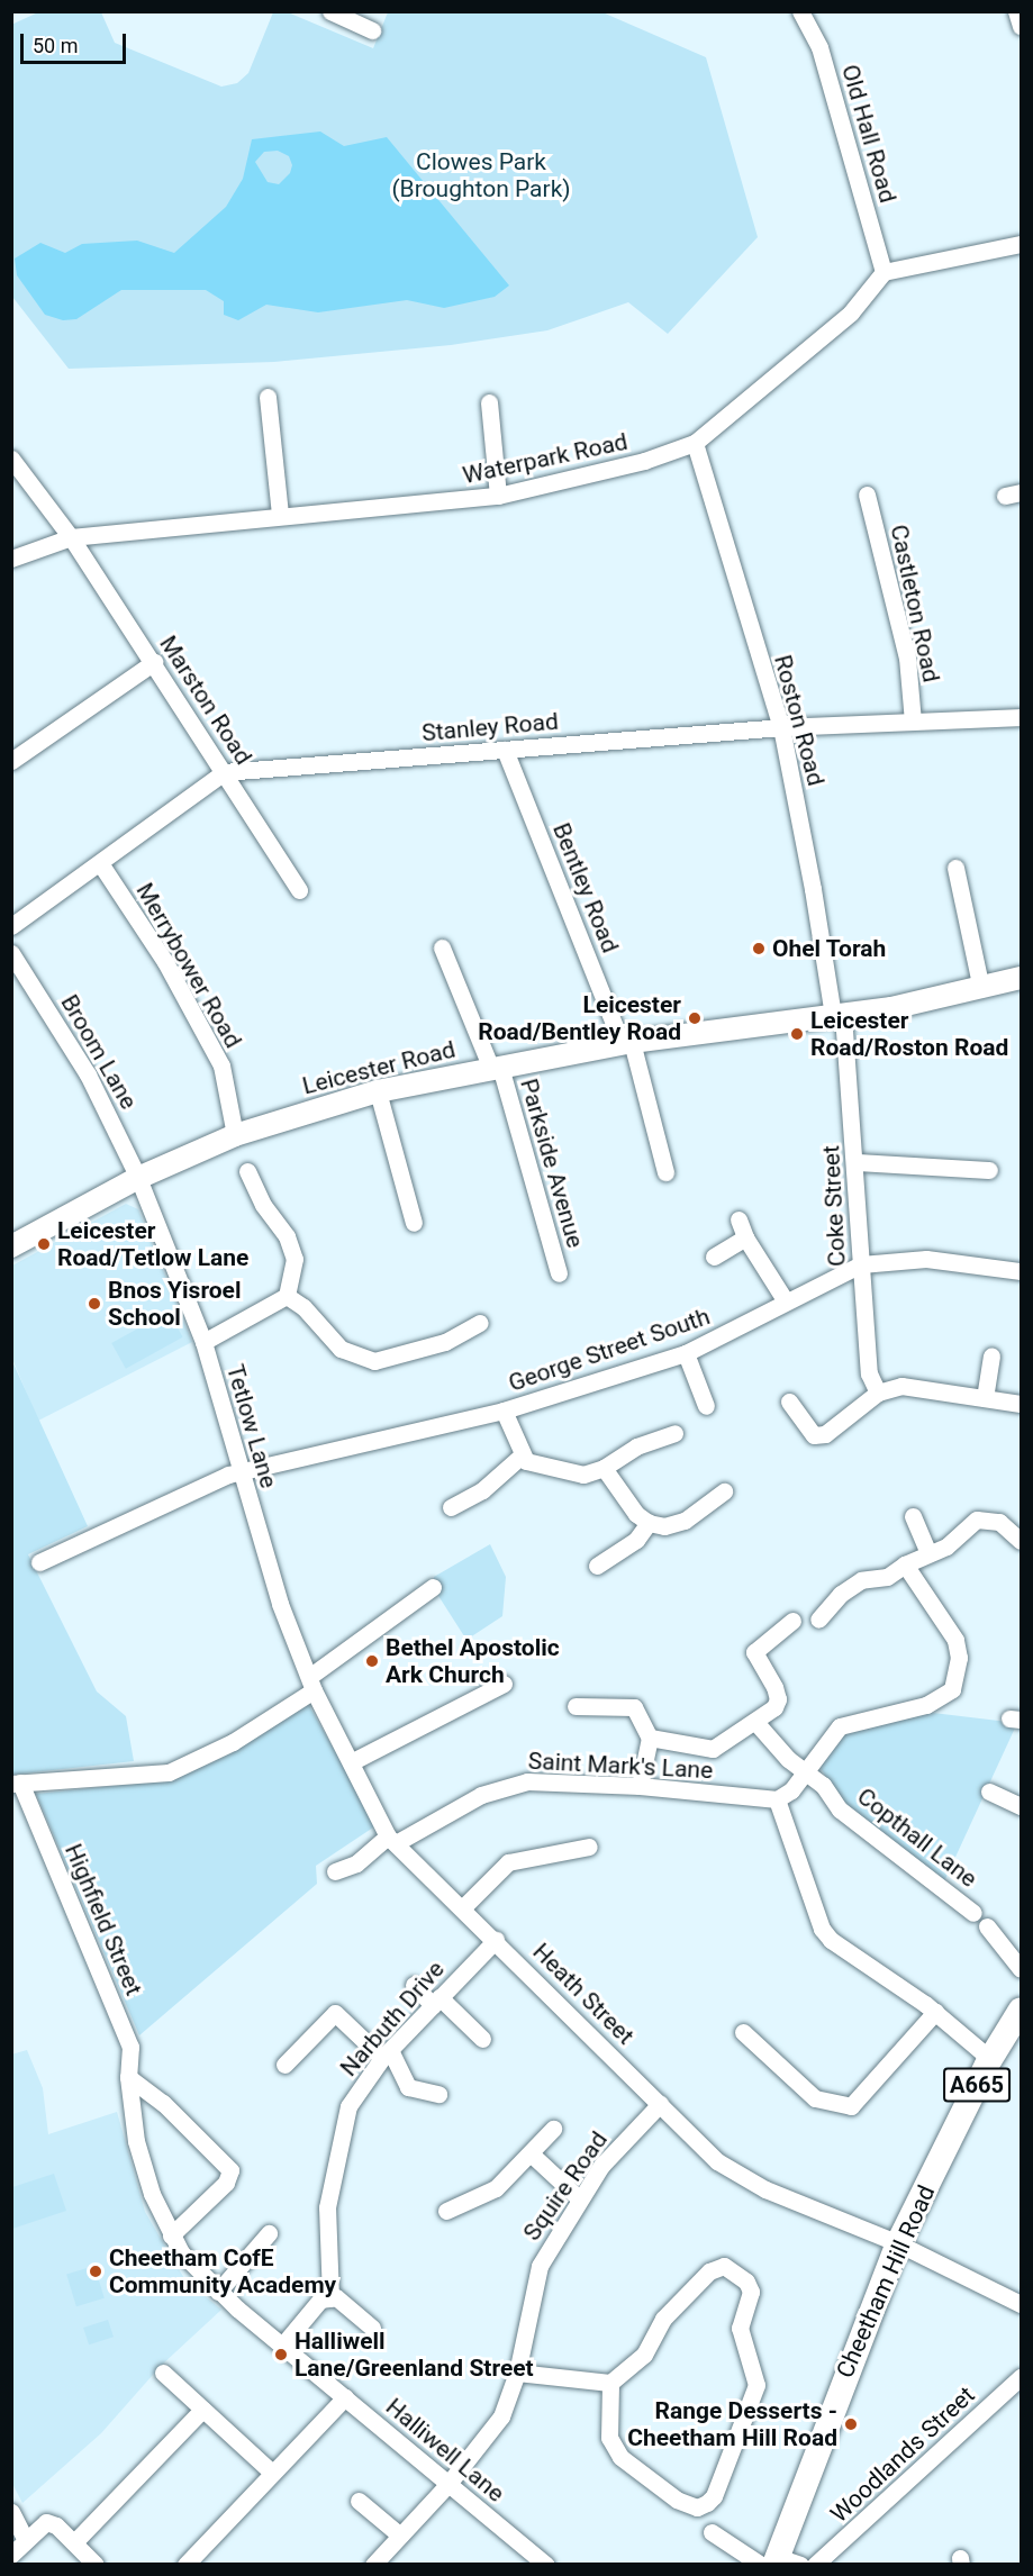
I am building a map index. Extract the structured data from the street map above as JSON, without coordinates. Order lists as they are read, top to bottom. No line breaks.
{"streets":{"highway":["A665","Cheetham Hill Road"],"main road":["Leicester Road"],"street":["Old Hall Road","Waterpark Road","Castleton Road","Marston Road","Roston Road","Stanley Road","Bentley Road","Merrybower Road","Broom Lane","Parkside Avenue","Coke Street","George Street South","Tetlow Lane","Saint Mark's Lane","Copthall Lane","Highfield Street","Heath Street","Narbuth Drive","Squire Road","Halliwell Lane","Woodlands Street"]},"crossings":[["Old Hall Road","Waterpark Road"],["Waterpark Road","Marston Road"],["Waterpark Road","Roston Road"],["Castleton Road","Stanley Road"],["Marston Road","Stanley Road"],["Roston Road","Stanley Road"],["Roston Road","Leicester Road"],["Roston Road","Coke Street"],["Stanley Road","Bentley Road"],["Bentley Road","Leicester Road"],["Merrybower Road","Leicester Road"],["Broom Lane","Leicester Road"],["Broom Lane","Tetlow Lane"],["Leicester Road","Parkside Avenue"],["Leicester Road","Coke Street"],["Leicester Road","Tetlow Lane"],["Coke Street","George Street South"],["George Street South","Tetlow Lane"],["Tetlow Lane","Heath Street"],["Saint Mark's Lane","Heath Street"],["Highfield Street","Halliwell Lane"],["Heath Street","Narbuth Drive"],["Heath Street","Squire Road"],["Heath Street","Cheetham Hill Road"],["Squire Road","Halliwell Lane"]],"parks":["Clowes Park (Broughton Park)"],"places":["Ohel Torah","Leicester Road/Bentley Road","Leicester Road/Roston Road","Leicester Road/Tetlow Lane","Bnos Yisroel School","Bethel Apostolic Ark Church","Cheetham CofE Community Academy","Halliwell Lane/Greenland Street","Range Desserts - Cheetham Hill Road"],"scale_bar":"50 m"}
